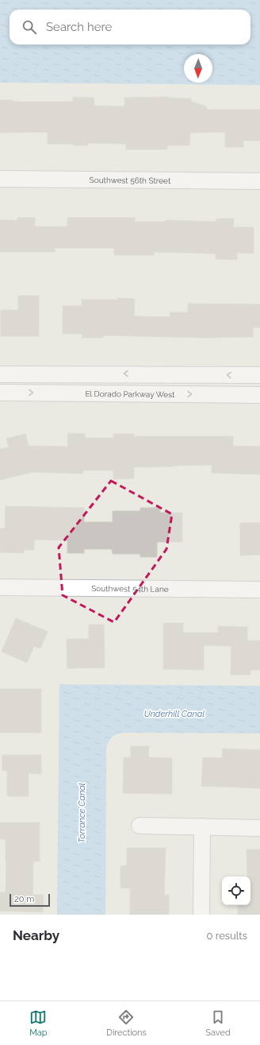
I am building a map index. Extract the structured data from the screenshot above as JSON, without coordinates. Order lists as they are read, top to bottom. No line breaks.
{"streets":{"street":["Southwest 56th Street","El Dorado Parkway West","Southwest 54th Lane"]},"water":["Underhill Canal","Torrance Canal"],"scale_bar":"20 m","north":"bottom","page":{"search":"Search here","scale":"20 m","heading":["Nearby","0 results"],"nav":["Map","Directions","Saved"]}}
